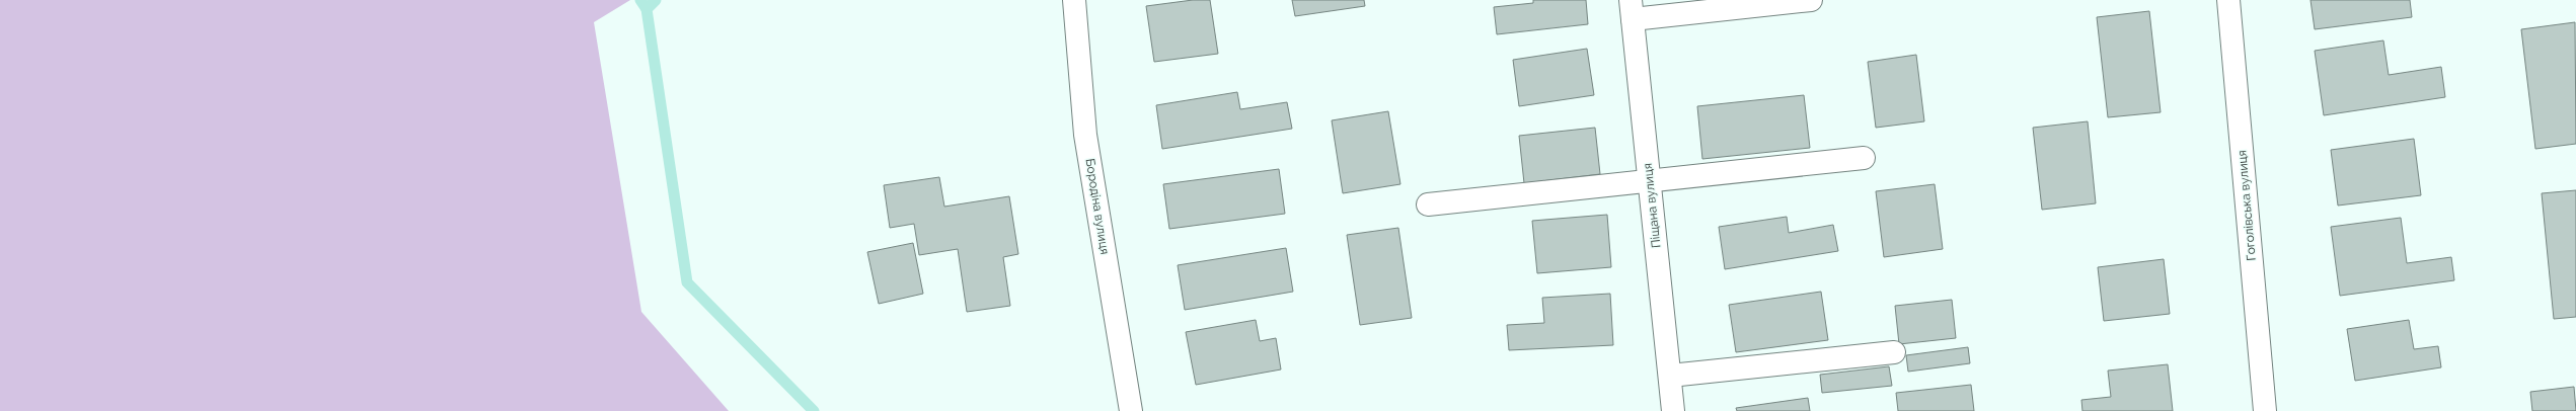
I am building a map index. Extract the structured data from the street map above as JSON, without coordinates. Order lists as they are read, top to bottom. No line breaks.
{"streets":{"street":["Піщана вулиця","Гоголівська вулиця","Бородіна вулиця"]}}
